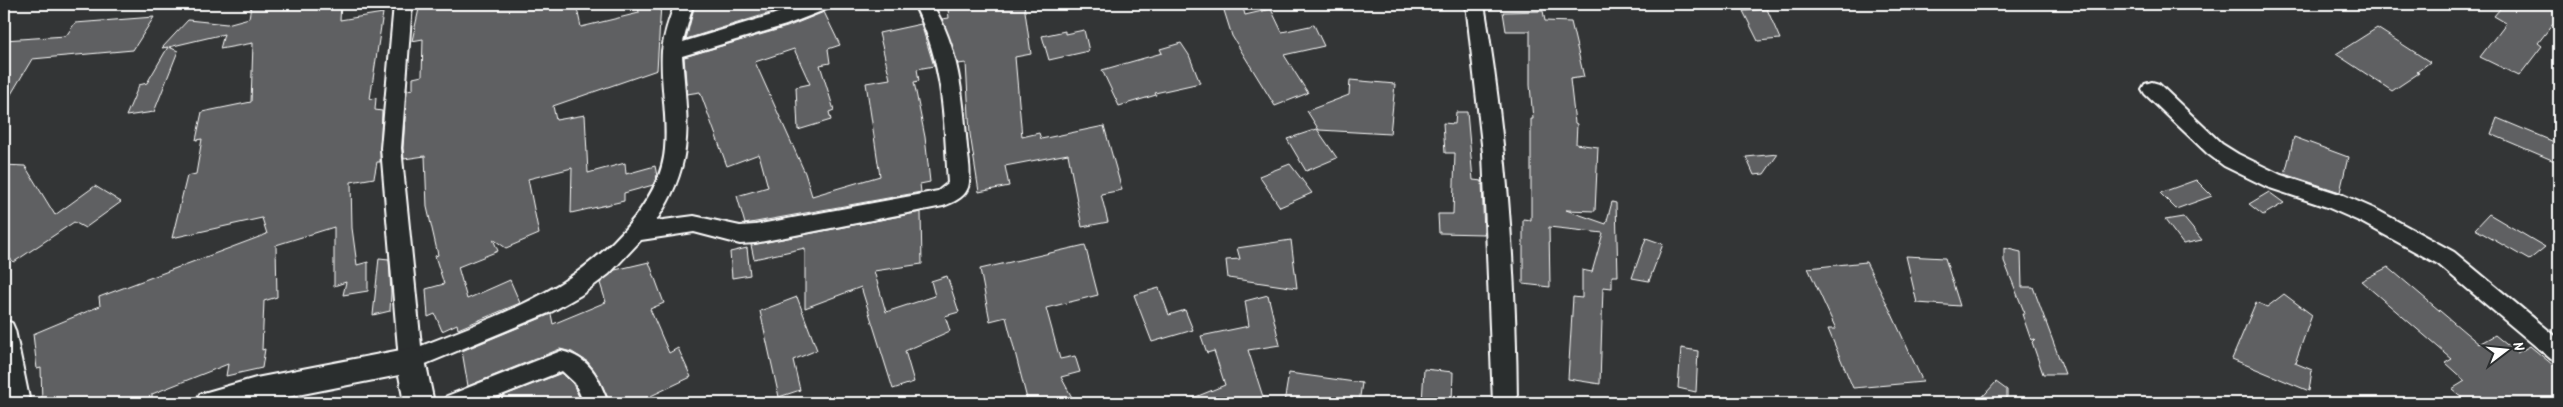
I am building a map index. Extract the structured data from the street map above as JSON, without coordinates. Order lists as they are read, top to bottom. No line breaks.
{"north":"right"}
